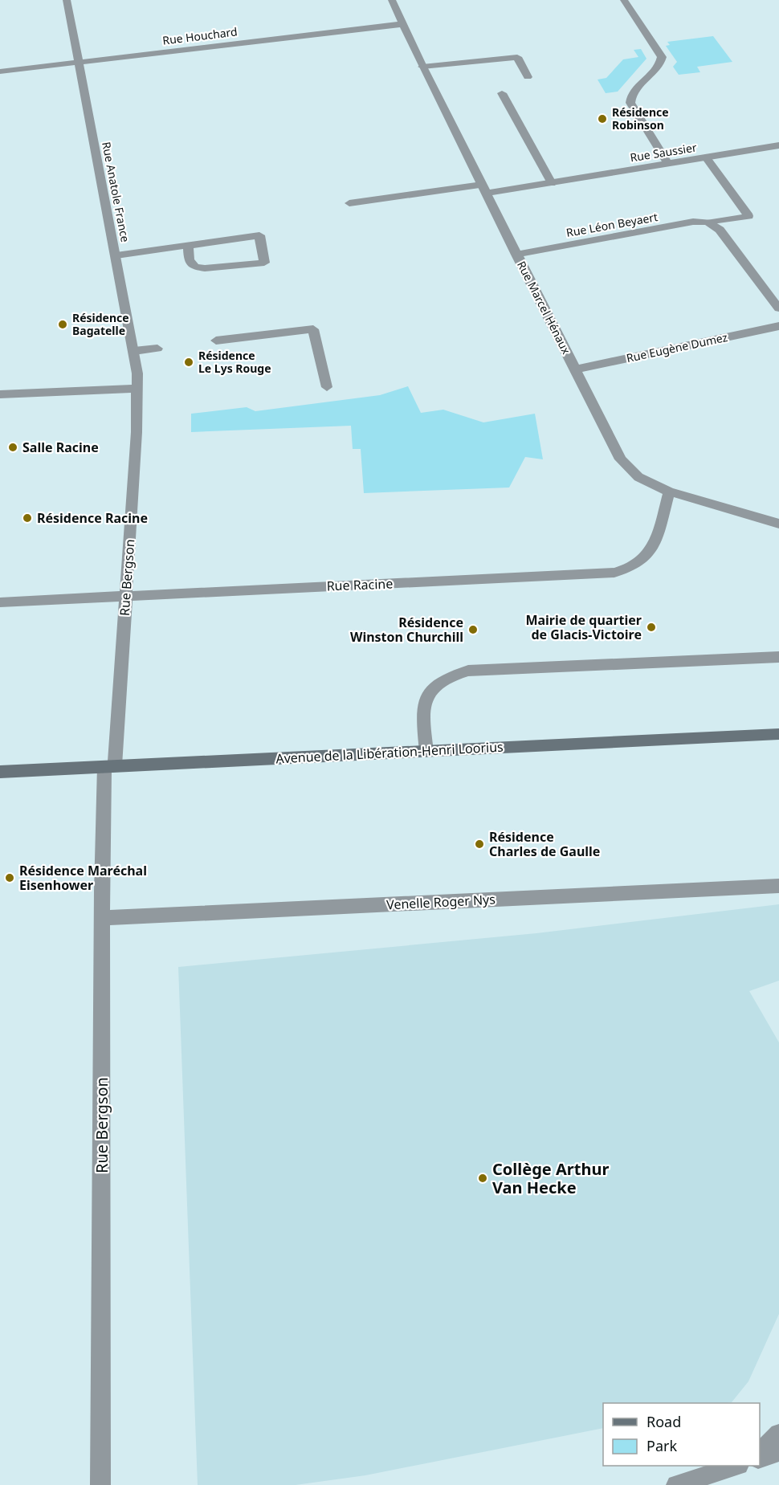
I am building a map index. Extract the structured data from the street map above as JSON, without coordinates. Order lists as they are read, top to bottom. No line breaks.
{"streets":{"street":["Rue Houchard","Rue Saussier","Rue Anatole France","Rue Léon Beyaert","Rue Marcel Hénaux","Rue Eugène Dumez","Rue Bergson","Rue Racine","Avenue de la Libération-Henri Loorius","Venelle Roger Nys"]},"crossings":[["Rue Houchard","Rue Anatole France"],["Rue Houchard","Rue Marcel Hénaux"],["Rue Saussier","Rue Léon Beyaert"],["Rue Saussier","Rue Marcel Hénaux"],["Rue Anatole France","Rue Bergson"],["Rue Léon Beyaert","Rue Marcel Hénaux"],["Rue Marcel Hénaux","Rue Eugène Dumez"],["Rue Marcel Hénaux","Rue Racine"],["Rue Bergson","Rue Racine"],["Rue Bergson","Avenue de la Libération-Henri Loorius"],["Rue Bergson","Venelle Roger Nys"]],"places":["Résidence Robinson","Résidence Bagatelle","Résidence Le Lys Rouge","Salle Racine","Résidence Racine","Mairie de quartier de Glacis-Victoire","Résidence Winston Churchill","Résidence Charles de Gaulle","Résidence Maréchal Eisenhower","Collège Arthur Van Hecke"],"legend":["Road","Park"]}
